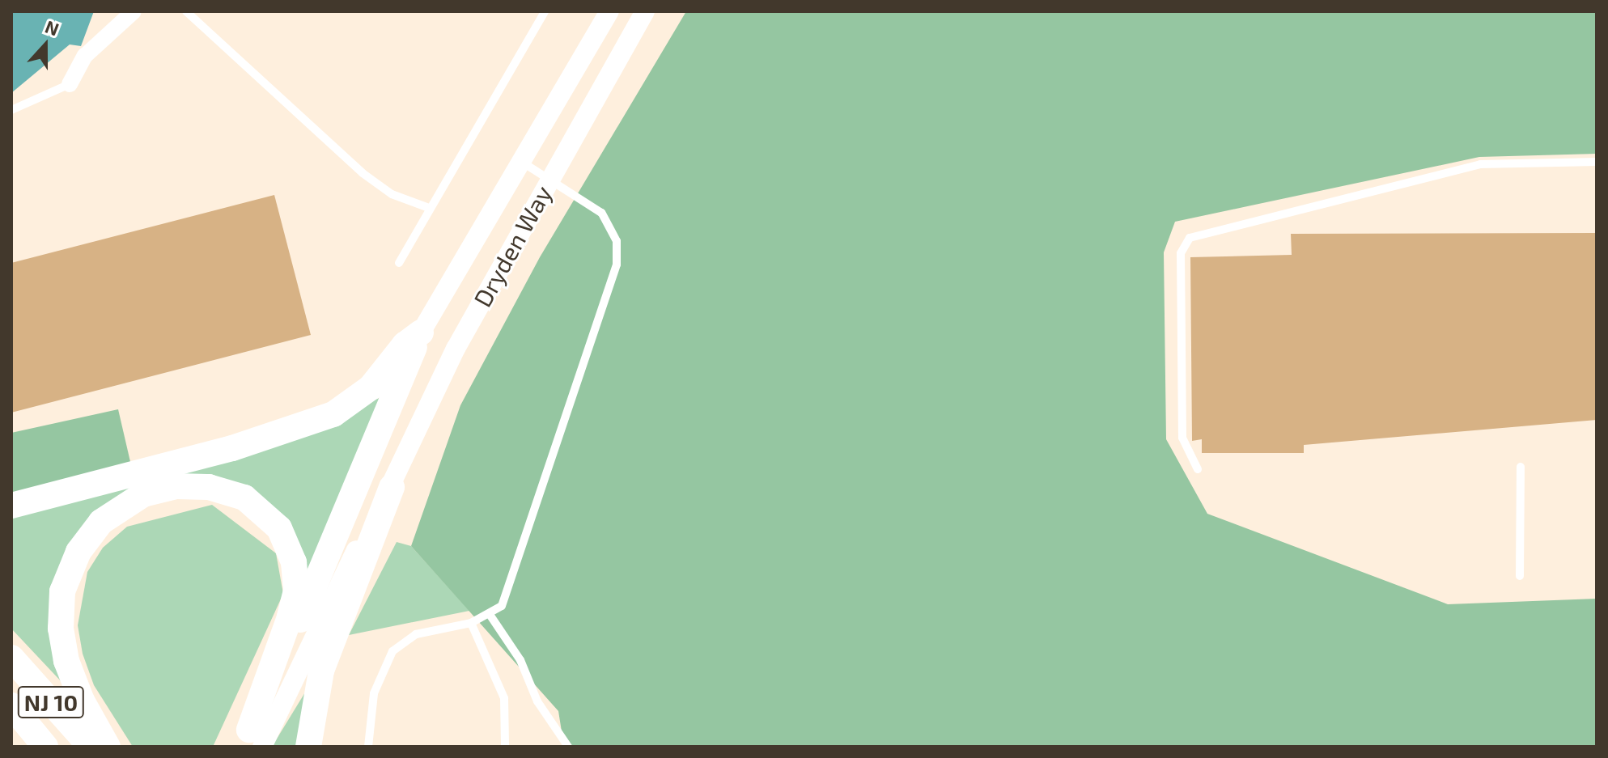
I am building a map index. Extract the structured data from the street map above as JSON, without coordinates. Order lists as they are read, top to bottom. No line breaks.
{"streets":{"highway":["NJ 10"],"street":["Dryden Way"]},"north":"top"}
